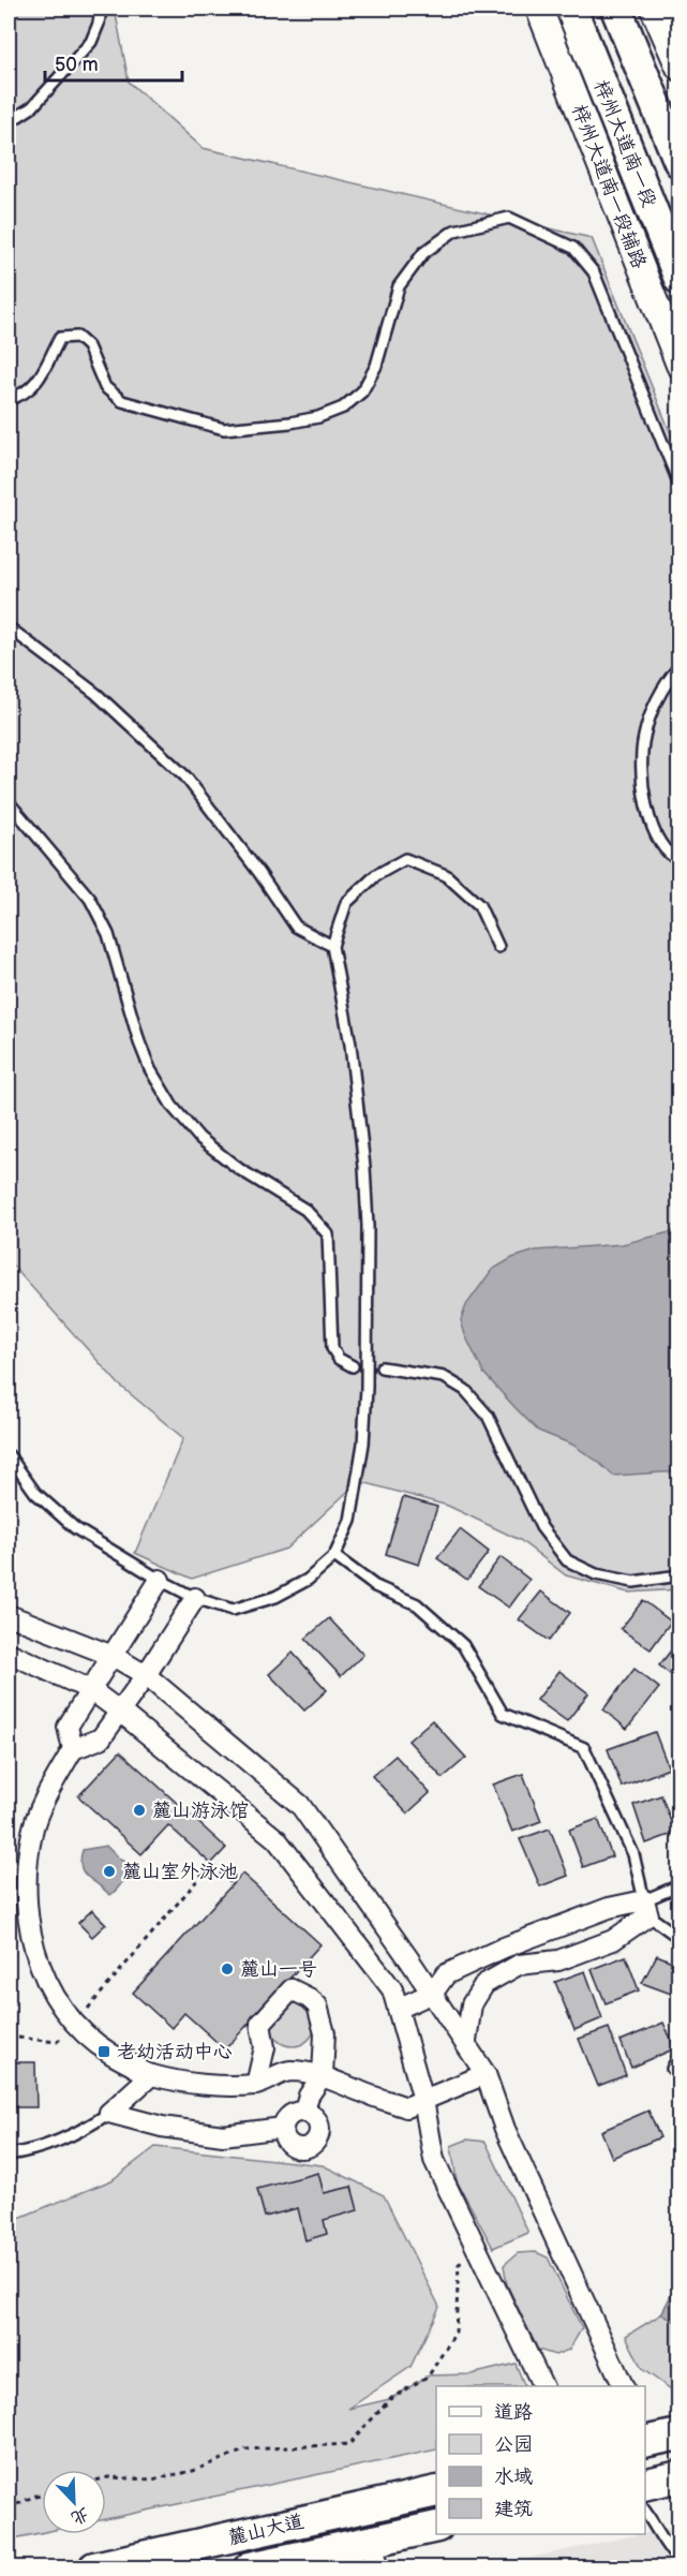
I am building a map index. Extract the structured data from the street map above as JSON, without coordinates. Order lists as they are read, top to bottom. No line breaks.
{"streets":{"highway":["梓州大道南一段","麓山大道"],"main road":["梓州大道南一段辅路"]},"places":{"other":["麓山游泳馆","麓山室外泳池","麓山一号"],"transit":["老幼活动中心"]},"legend":["道路","公园","水域","建筑"],"scale_bar":"50 m","north":"bottom right"}
